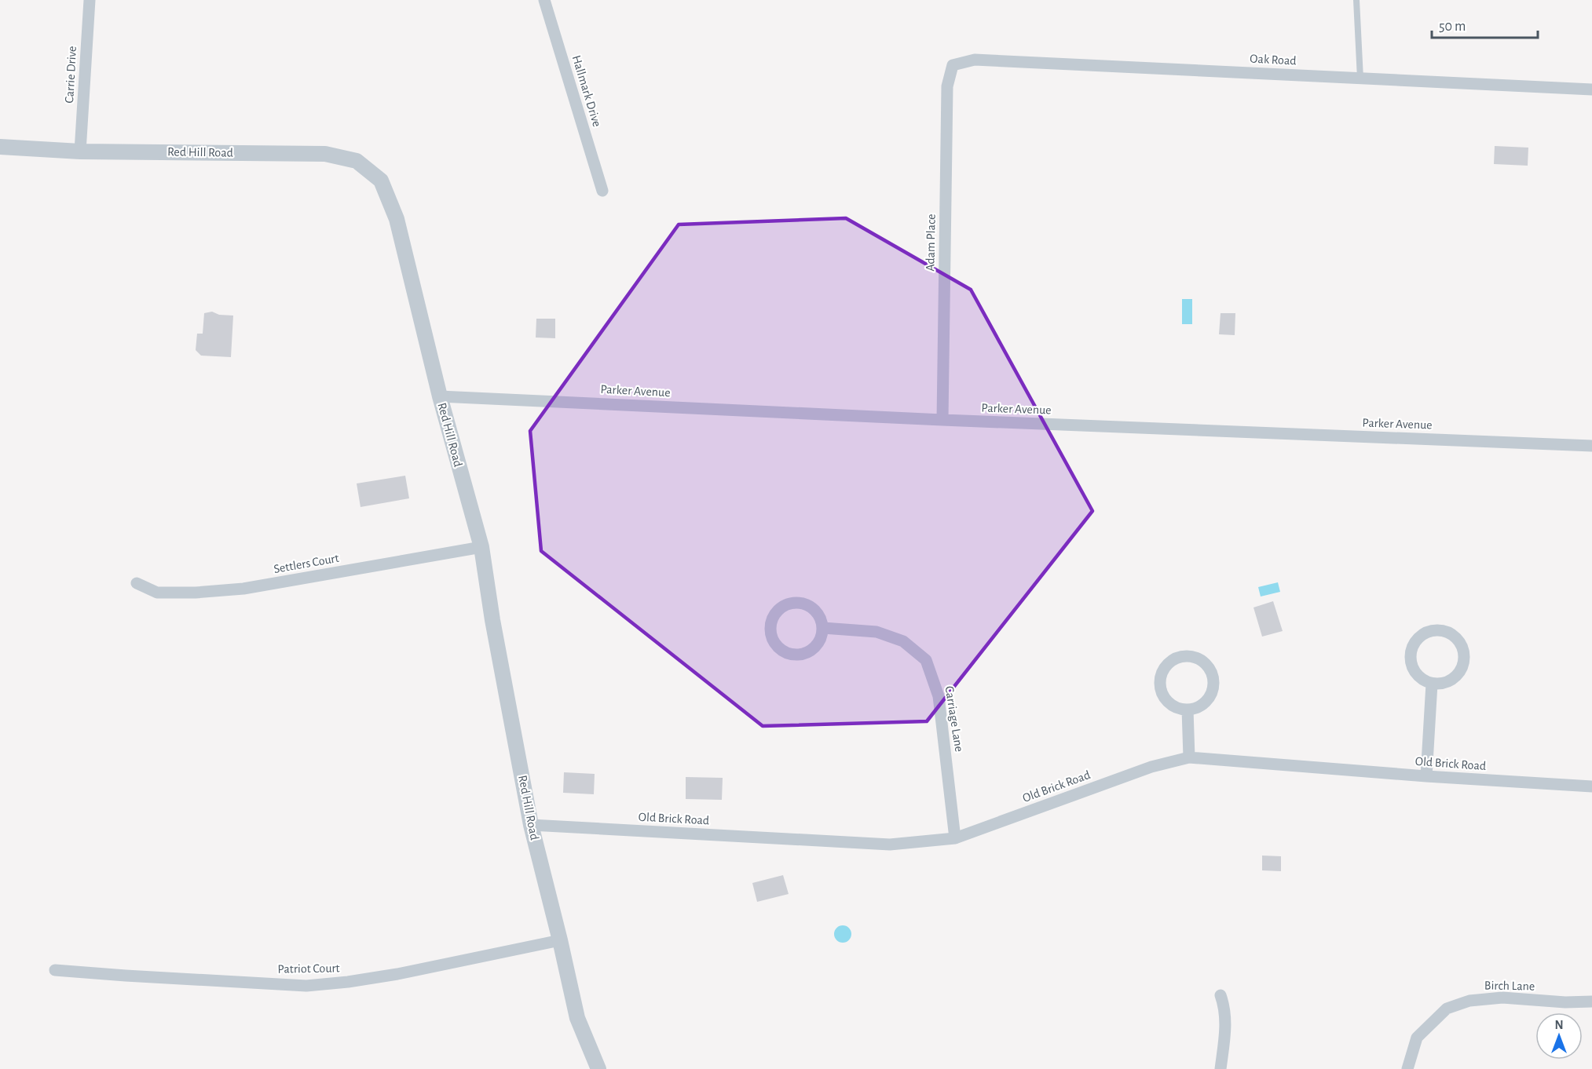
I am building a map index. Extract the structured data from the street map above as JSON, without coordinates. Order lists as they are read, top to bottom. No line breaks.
{"streets":{"street":["Oak Road","Carrie Drive","Hallmark Drive","Red Hill Road","Adam Place","Parker Avenue","Settlers Court","Carriage Lane","Old Brick Road","Patriot Court","Birch Lane"]},"crossings":[["Oak Road","Adam Place"],["Carrie Drive","Red Hill Road"],["Red Hill Road","Parker Avenue"],["Red Hill Road","Settlers Court"],["Red Hill Road","Old Brick Road"],["Red Hill Road","Patriot Court"],["Adam Place","Parker Avenue"],["Carriage Lane","Old Brick Road"]],"scale_bar":"50 m","north":"top"}
